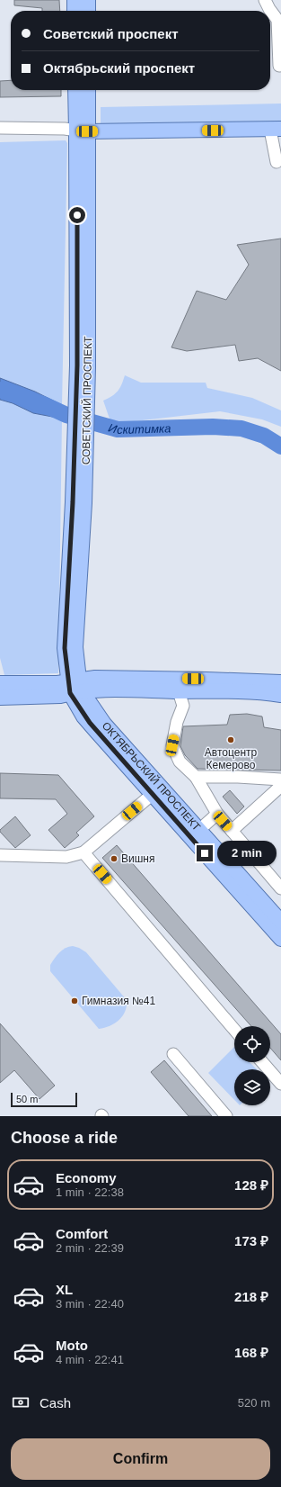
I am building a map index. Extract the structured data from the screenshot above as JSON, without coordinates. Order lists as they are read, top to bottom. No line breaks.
{"streets":{"main road":["СОВЕТСКИЙ ПРОСПЕКТ","ОКТЯБРЬСКИЙ ПРОСПЕКТ"]},"crossings":[["СОВЕТСКИЙ ПРОСПЕКТ","ОКТЯБРЬСКИЙ ПРОСПЕКТ"]],"water":["Искитимка"],"places":["Автоцентр Кемерово","Вишня","Гимназия №41"],"scale_bar":"50 m","page":{"banner":["Советский проспект","Октябрьский проспект"],"bubble":"2 min","scale":"50 m","heading":"Choose a ride","list":[{"name":"Economy","note":"1 min · 22:38","value":"128 ₽"},{"name":"Comfort","note":"2 min · 22:39","value":"173 ₽"},{"name":"XL","note":"3 min · 22:40","value":"218 ₽"},{"name":"Moto","note":"4 min · 22:41","value":"168 ₽"}],"pay":["Cash","520 m"],"buttons":"Confirm"}}
